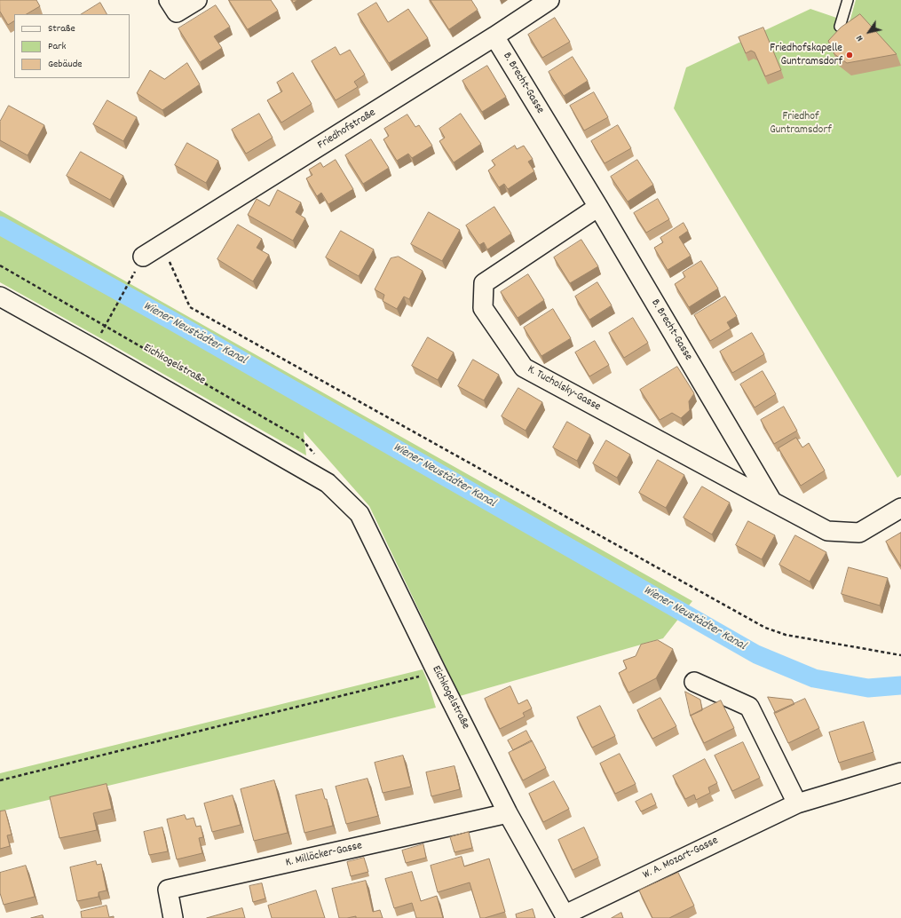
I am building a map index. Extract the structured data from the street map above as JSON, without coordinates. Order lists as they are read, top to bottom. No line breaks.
{"streets":{"street":["B. Brecht-Gasse","Friedhofstraße","Eichkogelstraße","K. Tucholsky-Gasse","K. Millöcker-Gasse","W. A. Mozart-Gasse"]},"crossings":[["B. Brecht-Gasse","Friedhofstraße"],["B. Brecht-Gasse","K. Tucholsky-Gasse"],["Eichkogelstraße","K. Millöcker-Gasse"],["Eichkogelstraße","W. A. Mozart-Gasse"]],"water":["Wiener Neustädter Kanal"],"parks":["Friedhof Guntramsdorf"],"places":["Friedhofskapelle Guntramsdorf"],"legend":["Straße","Park","Gebäude"],"north":"bottom left"}
